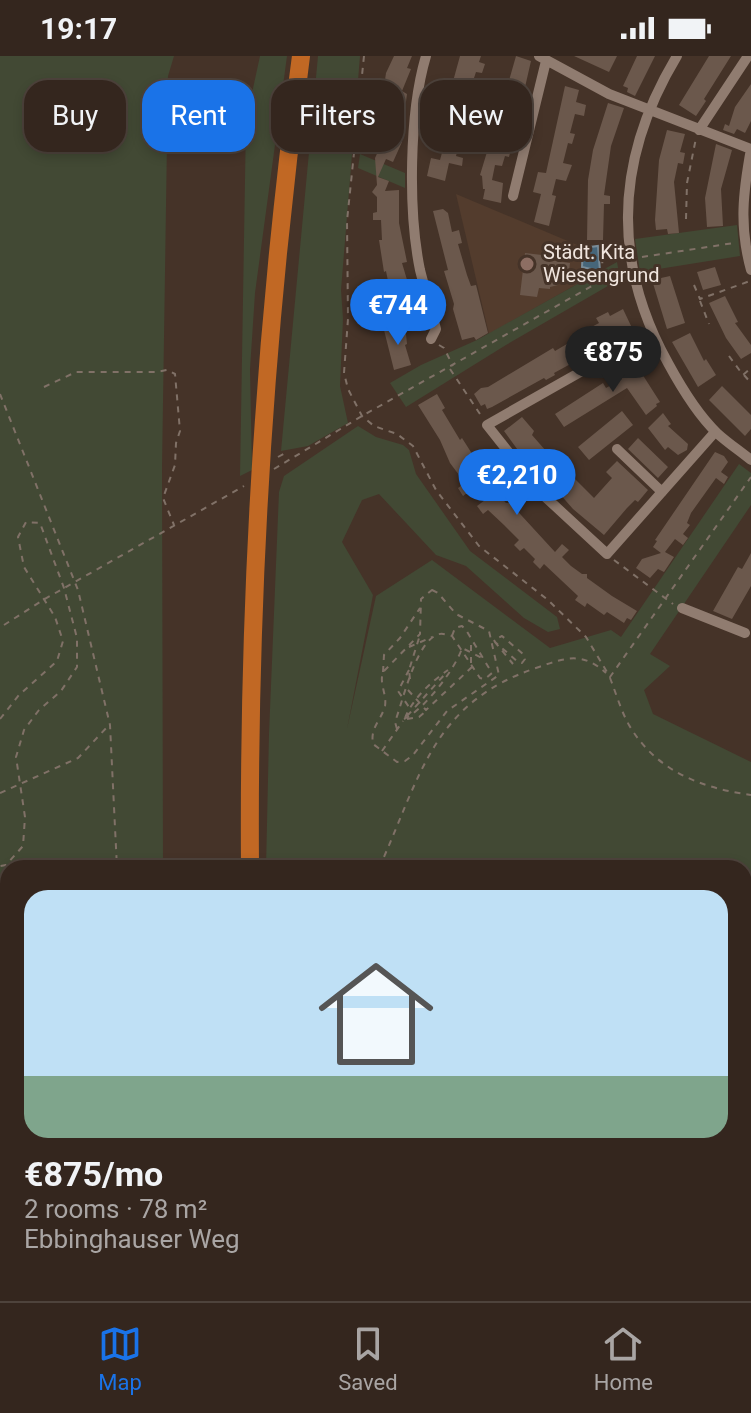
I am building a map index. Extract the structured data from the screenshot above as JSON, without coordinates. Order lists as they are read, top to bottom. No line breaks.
{"places":["Städt. Kita Wiesengrund"],"page":{"status":"19:17","chip":["Buy","Rent","Filters","New"],"price":["€744","€875","€2,210"],"list":[{"name":"€875/mo","note":"2 rooms · 78 m² · Ebbinghauser Weg"}],"tabs":["Map","Saved","Home"]}}
